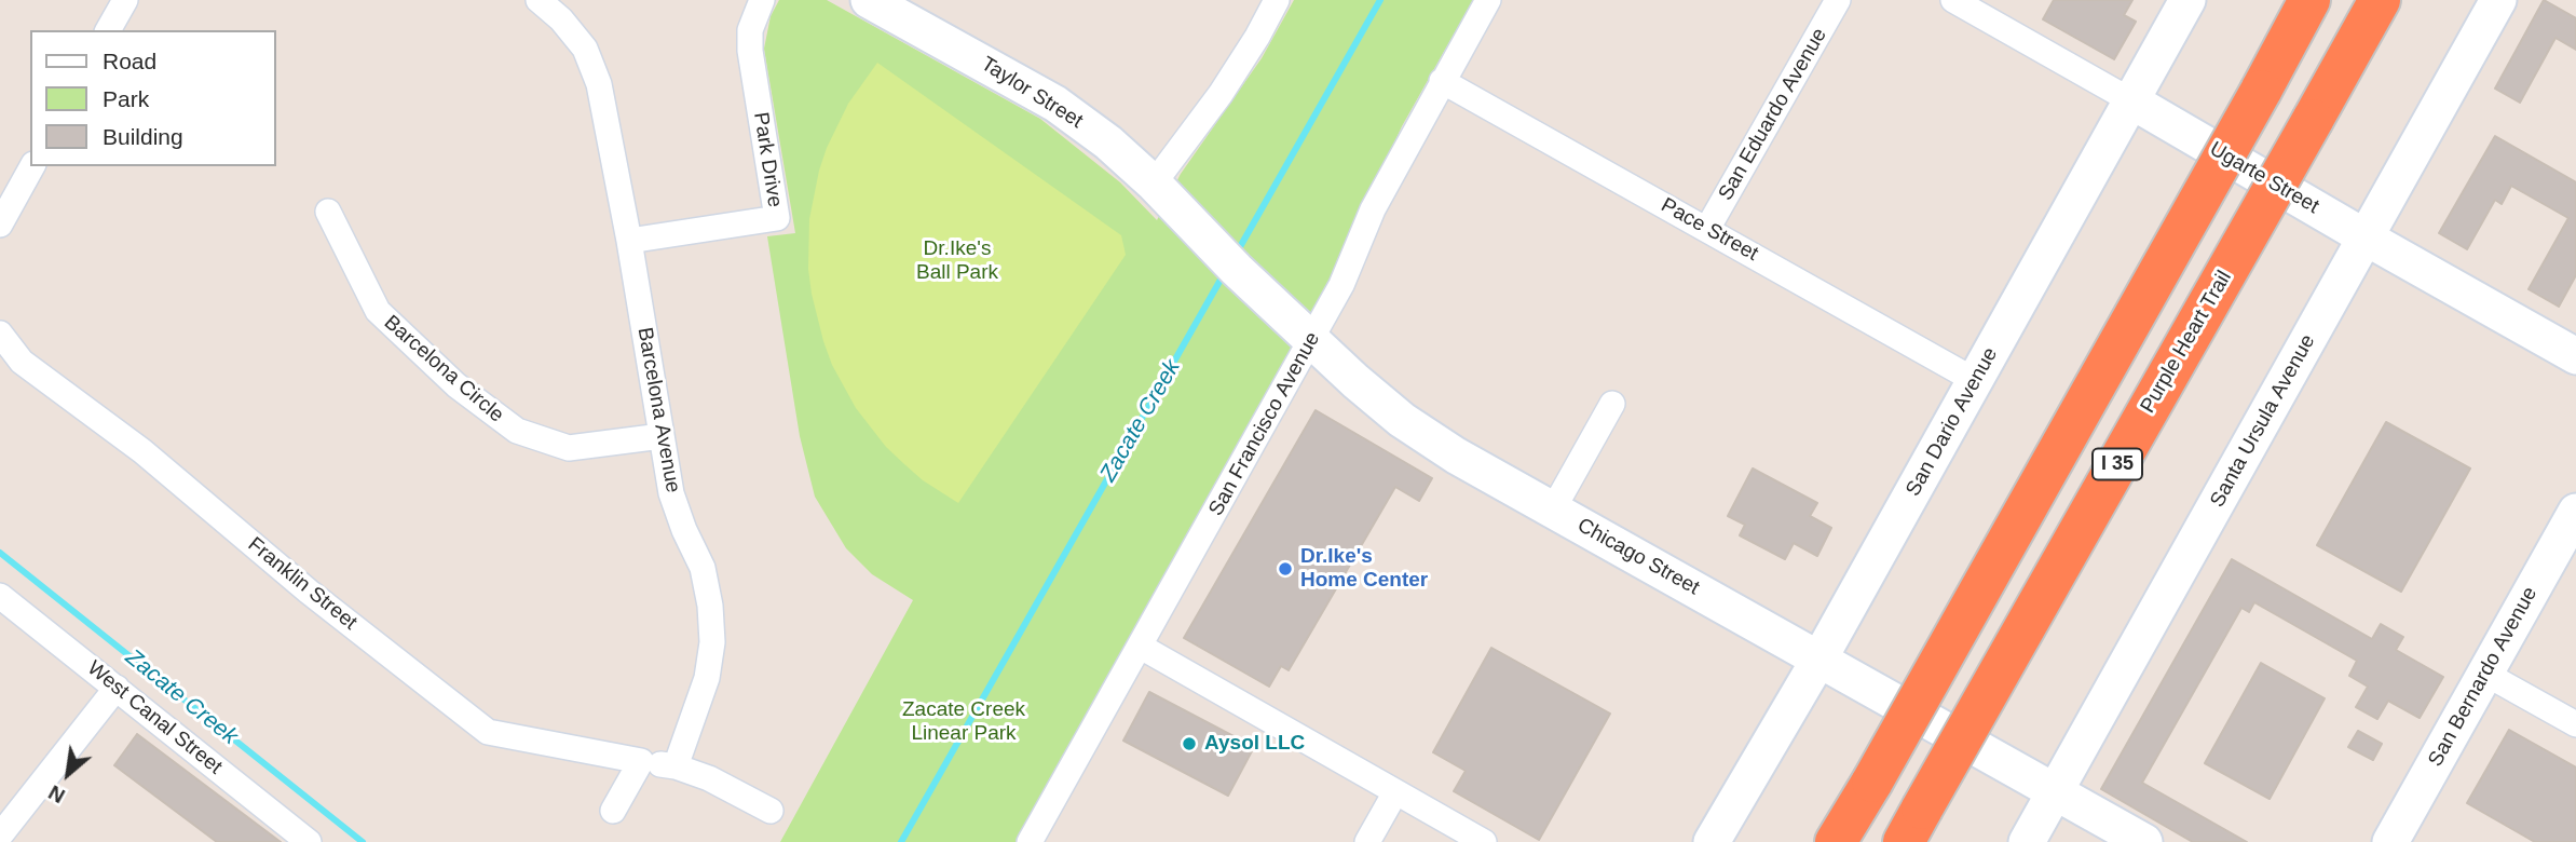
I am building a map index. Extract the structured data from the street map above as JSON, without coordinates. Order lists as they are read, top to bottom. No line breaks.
{"streets":{"highway":["Purple Heart Trail","I 35"],"main road":["Taylor Street","Ugarte Street","Santa Ursula Avenue","San Dario Avenue","Chicago Street","San Bernardo Avenue"],"street":["San Eduardo Avenue","Park Drive","Pace Street","Barcelona Circle","Barcelona Avenue","San Francisco Avenue","Franklin Street","West Canal Street"]},"crossings":[["Taylor Street","Chicago Street"],["San Eduardo Avenue","Pace Street"],["Park Drive","Barcelona Avenue"],["Ugarte Street","Santa Ursula Avenue"],["Ugarte Street","San Dario Avenue"],["Pace Street","San Dario Avenue"],["Pace Street","San Francisco Avenue"],["Barcelona Circle","Barcelona Avenue"],["Barcelona Avenue","Franklin Street"],["Santa Ursula Avenue","Chicago Street"],["San Dario Avenue","Chicago Street"],["San Francisco Avenue","Chicago Street"]],"water":["Zacate Creek"],"parks":["Dr.Ike's Ball Park","Zacate Creek Linear Park"],"places":["Dr.Ike's Home Center","Aysol LLC"],"legend":["Road","Park","Building"],"north":"bottom left"}
